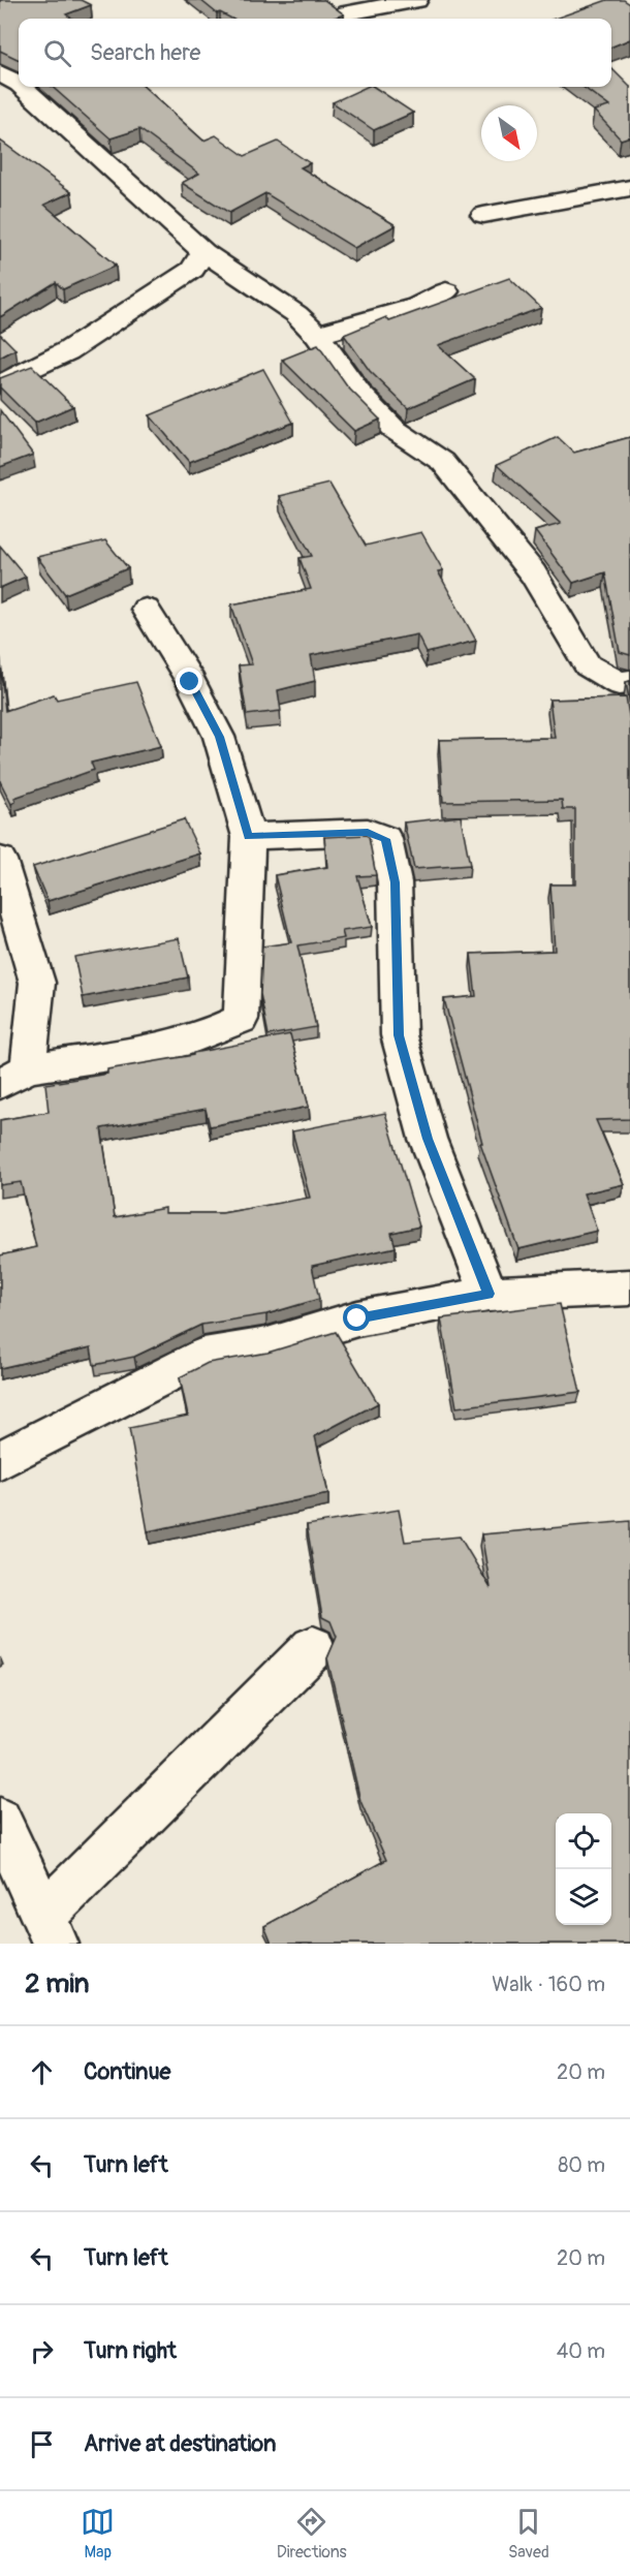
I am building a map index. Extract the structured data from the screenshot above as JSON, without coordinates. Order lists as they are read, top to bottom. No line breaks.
{"north":"bottom right","page":{"search":"Search here","heading":["2 min","Walk · 160 m"],"list":[["Continue","20 m"],["Turn left","80 m"],["Turn left","20 m"],["Turn right","40 m"],"Arrive at destination"],"nav":["Map","Directions","Saved"]}}
